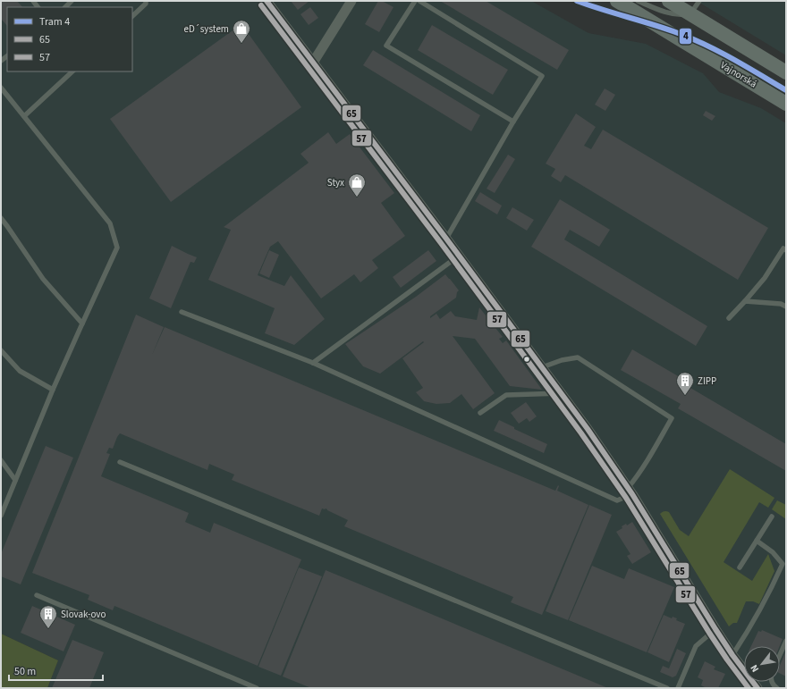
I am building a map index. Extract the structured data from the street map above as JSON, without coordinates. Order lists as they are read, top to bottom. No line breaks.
{"streets":{"main road":["Vajnorská"]},"places":{"shop":["eD´system","Styx"],"building":["ZIPP","Slovak-ovo"]},"lines":["tram line 4","transit line 65","transit line 57"],"legend":["Tram 4","65","57"],"scale_bar":"50 m","north":"bottom left"}
